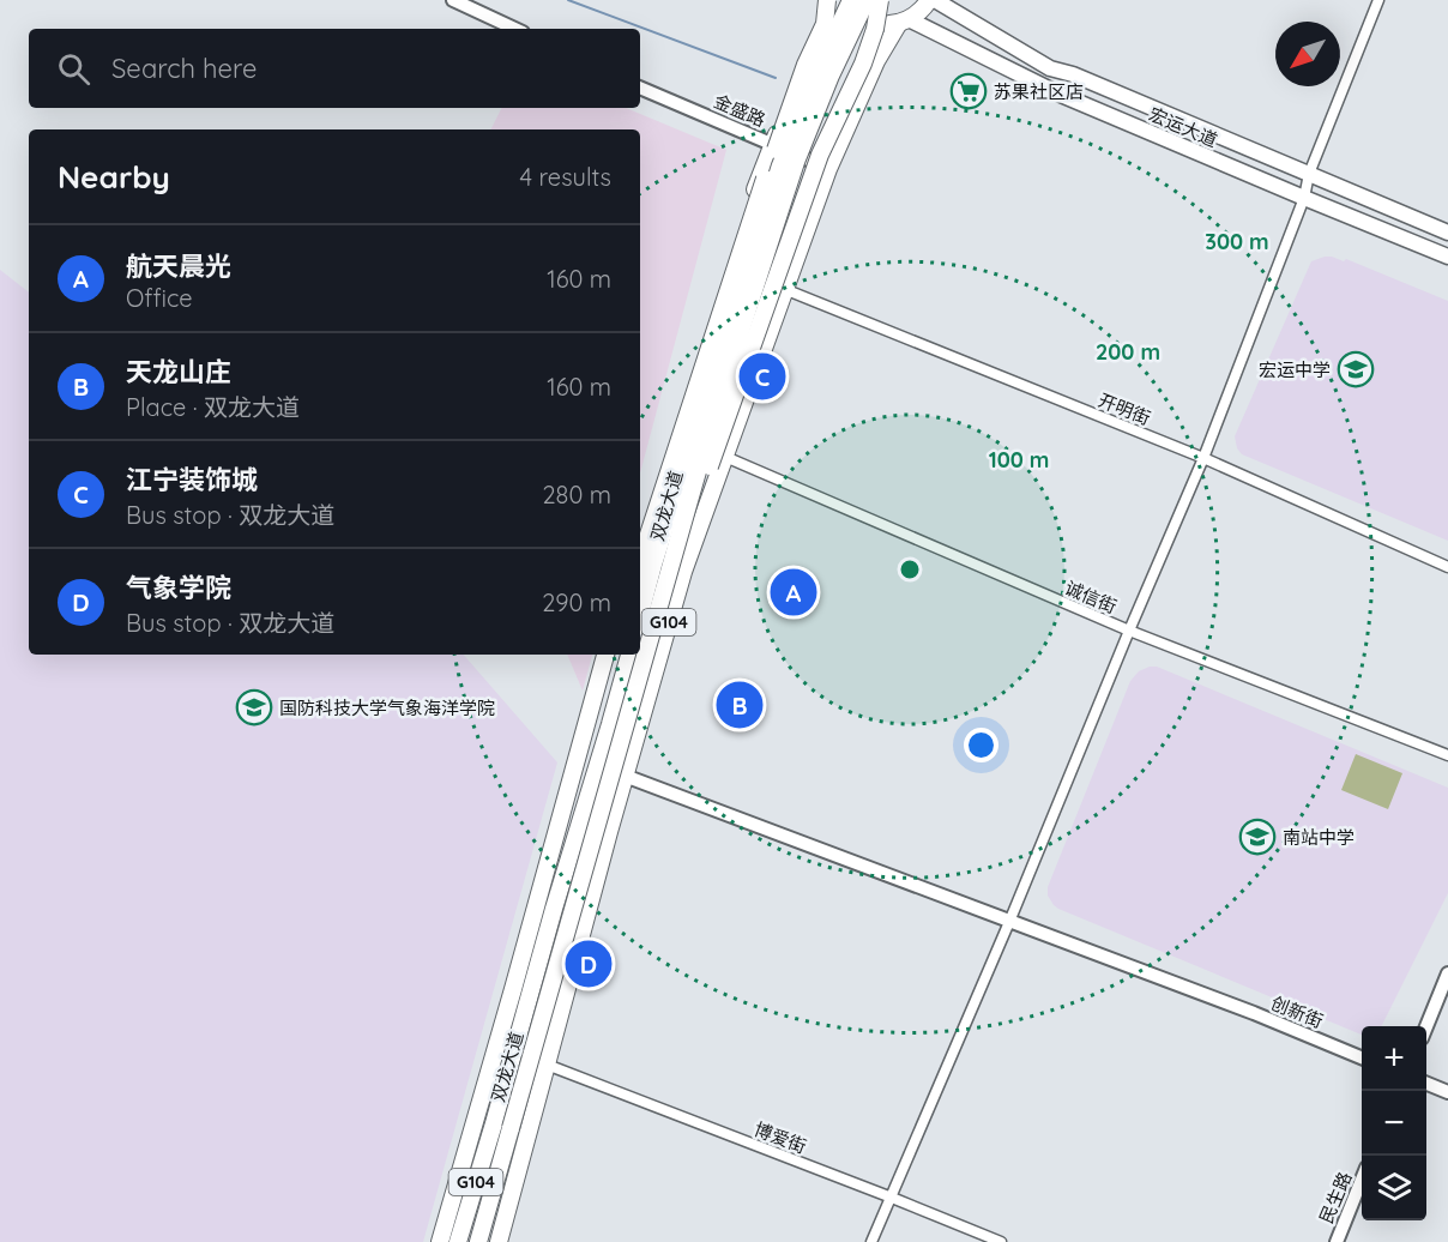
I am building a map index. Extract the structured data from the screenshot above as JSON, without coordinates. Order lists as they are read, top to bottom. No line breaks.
{"streets":{"highway":["双龙大道","G104"],"main road":["宏运大道"],"street":["金盛路","开明街","诚信街","创新街","博爱街","民生路"]},"crossings":[["金盛路","双龙大道"],["宏运大道","双龙大道"],["开明街","双龙大道"],["双龙大道","诚信街"],["双龙大道","创新街"],["双龙大道","博爱街"]],"places":{"supermarket":["苏果社区店"],"school or university":["宏运中学","国防科技大学气象海洋学院","南站中学"]},"north":"bottom left","page":{"search":"Search here","heading":["Nearby","4 results"],"list":[{"mark":"A","name":"航天晨光","note":"Office","value":"160 m"},{"mark":"B","name":"天龙山庄","note":"Place · 双龙大道","value":"160 m"},{"mark":"C","name":"江宁装饰城","note":"Bus stop · 双龙大道","value":"280 m"},{"mark":"D","name":"气象学院","note":"Bus stop · 双龙大道","value":"290 m"}],"pins":["C","A","B","D"],"map_buttons":["+","−"]},"rings":["300 m","200 m","100 m"]}
